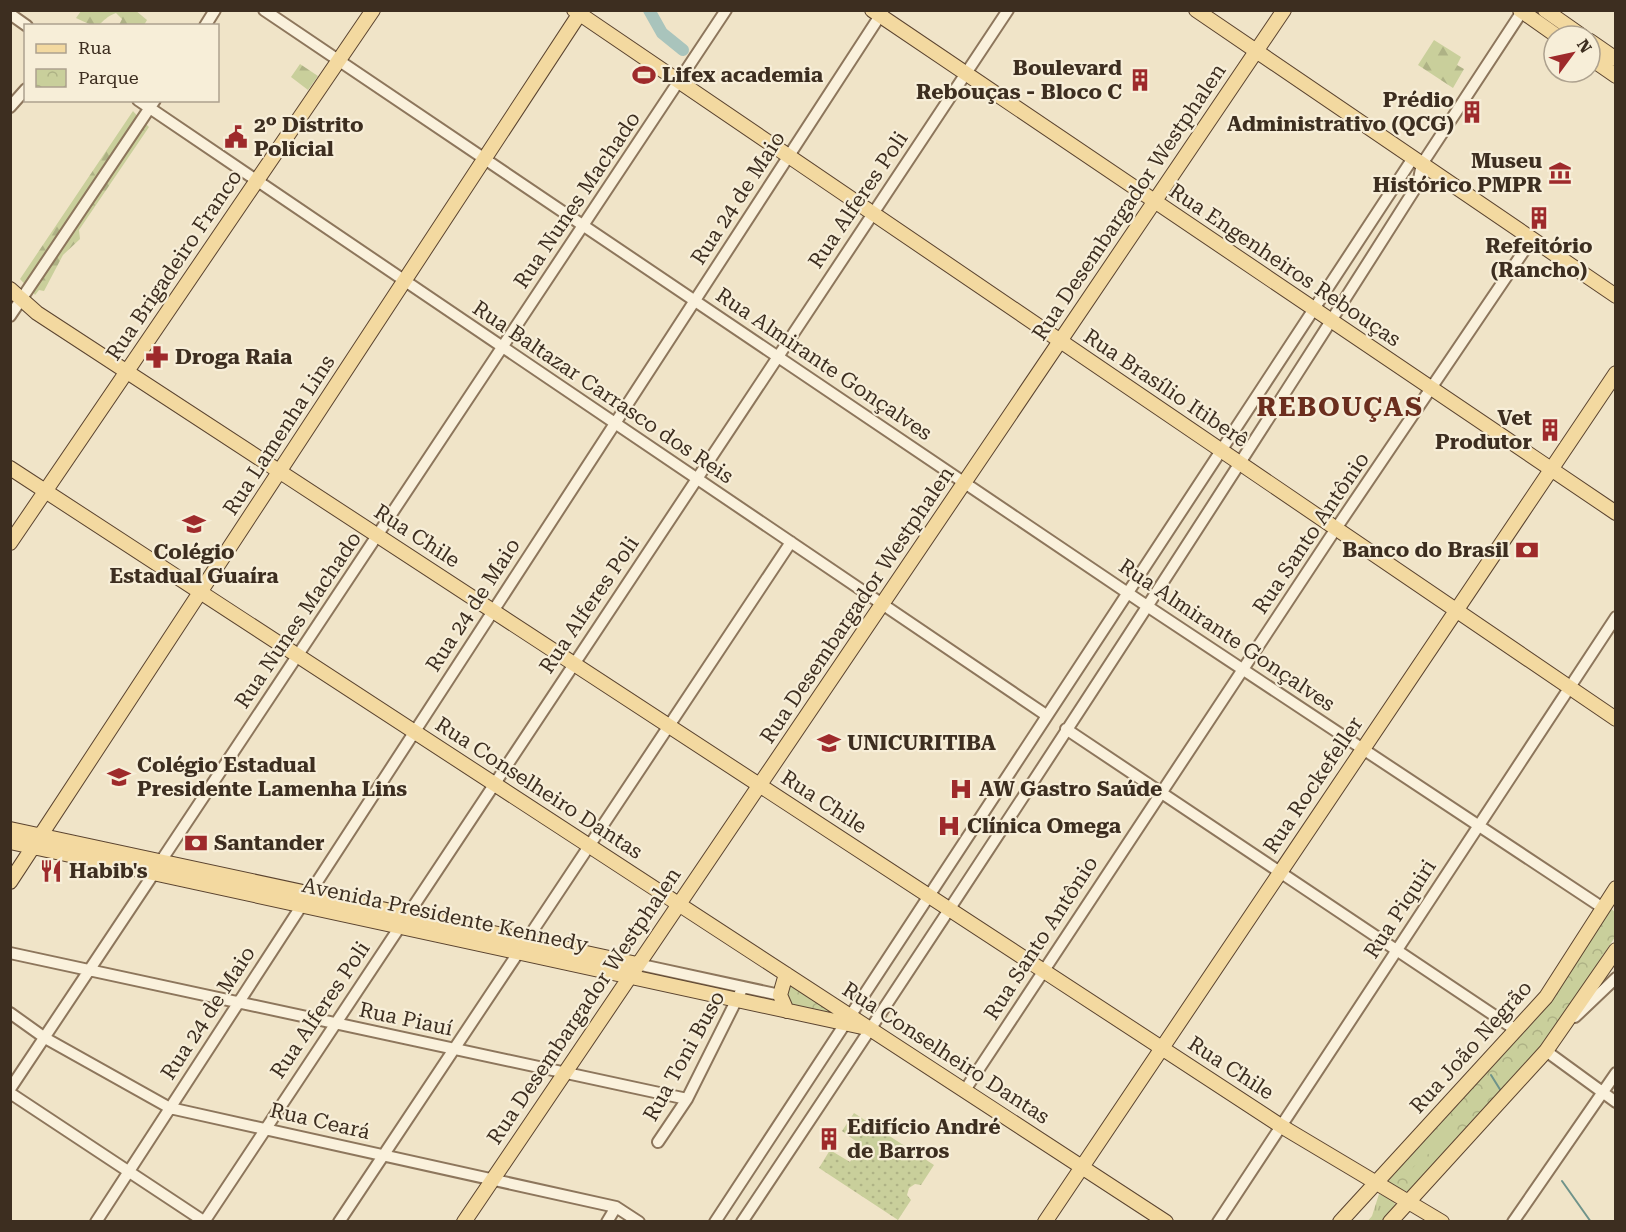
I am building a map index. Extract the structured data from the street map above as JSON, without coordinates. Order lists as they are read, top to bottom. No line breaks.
{"streets":{"main road":["Rua Desembargador Westphalen","Rua Brigadeiro Franco","Rua Engenheiros Rebouças","Rua Brasílio Itiberê","Rua Lamenha Lins","Rua Chile","Rua Rockefeller","Rua Conselheiro Dantas","Avenida Presidente Kennedy","Rua João Negrão"],"street":["Rua 24 de Maio","Rua Nunes Machado","Rua Alferes Poli","Rua Almirante Gonçalves","Rua Baltazar Carrasco dos Reis","Rua Santo Antônio","Rua Piquiri","Rua Piauí","Rua Toni Buso","Rua Ceará"]},"crossings":[["Rua 24 de Maio","Rua Engenheiros Rebouças"],["Rua 24 de Maio","Rua Almirante Gonçalves"],["Rua 24 de Maio","Rua Brasílio Itiberê"],["Rua 24 de Maio","Rua Baltazar Carrasco dos Reis"],["Rua 24 de Maio","Rua Chile"],["Rua 24 de Maio","Rua Conselheiro Dantas"],["Rua 24 de Maio","Avenida Presidente Kennedy"],["Rua 24 de Maio","Rua Piauí"],["Rua 24 de Maio","Rua Ceará"],["Rua Nunes Machado","Rua Almirante Gonçalves"],["Rua Nunes Machado","Rua Brasílio Itiberê"],["Rua Nunes Machado","Rua Baltazar Carrasco dos Reis"],["Rua Nunes Machado","Rua Chile"],["Rua Nunes Machado","Rua Conselheiro Dantas"],["Rua Nunes Machado","Avenida Presidente Kennedy"],["Rua Nunes Machado","Rua Piauí"],["Rua Nunes Machado","Rua Ceará"],["Rua Alferes Poli","Rua Engenheiros Rebouças"],["Rua Alferes Poli","Rua Almirante Gonçalves"],["Rua Alferes Poli","Rua Brasílio Itiberê"],["Rua Alferes Poli","Rua Baltazar Carrasco dos Reis"],["Rua Alferes Poli","Rua Chile"],["Rua Alferes Poli","Rua Conselheiro Dantas"],["Rua Alferes Poli","Avenida Presidente Kennedy"],["Rua Alferes Poli","Rua Piauí"],["Rua Alferes Poli","Rua Ceará"],["Rua Desembargador Westphalen","Rua Engenheiros Rebouças"],["Rua Desembargador Westphalen","Rua Almirante Gonçalves"],["Rua Desembargador Westphalen","Rua Brasílio Itiberê"],["Rua Desembargador Westphalen","Rua Baltazar Carrasco dos Reis"],["Rua Desembargador Westphalen","Rua Chile"],["Rua Desembargador Westphalen","Rua Conselheiro Dantas"],["Rua Desembargador Westphalen","Avenida Presidente Kennedy"],["Rua Desembargador Westphalen","Rua Piauí"],["Rua Desembargador Westphalen","Rua Ceará"],["Rua Brigadeiro Franco","Rua Almirante Gonçalves"],["Rua Brigadeiro Franco","Rua Baltazar Carrasco dos Reis"],["Rua Brigadeiro Franco","Rua Chile"],["Rua Brigadeiro Franco","Rua Conselheiro Dantas"],["Rua Engenheiros Rebouças","Rua Santo Antônio"],["Rua Engenheiros Rebouças","Rua Rockefeller"],["Rua Almirante Gonçalves","Rua Lamenha Lins"],["Rua Almirante Gonçalves","Rua Santo Antônio"],["Rua Almirante Gonçalves","Rua Rockefeller"],["Rua Almirante Gonçalves","Rua Piquiri"],["Rua Almirante Gonçalves","Rua João Negrão"],["Rua Brasílio Itiberê","Rua Lamenha Lins"],["Rua Brasílio Itiberê","Rua Santo Antônio"],["Rua Brasílio Itiberê","Rua Rockefeller"],["Rua Brasílio Itiberê","Rua Piquiri"],["Rua Baltazar Carrasco dos Reis","Rua Lamenha Lins"],["Rua Lamenha Lins","Rua Chile"],["Rua Lamenha Lins","Rua Conselheiro Dantas"],["Rua Lamenha Lins","Avenida Presidente Kennedy"],["Rua Santo Antônio","Rua Chile"],["Rua Santo Antônio","Rua Conselheiro Dantas"],["Rua Chile","Rua Rockefeller"],["Rua Chile","Rua Piquiri"],["Rua Chile","Rua João Negrão"],["Rua Rockefeller","Rua Conselheiro Dantas"],["Rua Conselheiro Dantas","Avenida Presidente Kennedy"],["Avenida Presidente Kennedy","Rua Toni Buso"],["Rua Piauí","Rua Toni Buso"]],"districts":["REBOUÇAS"],"places":{"sports":["Lifex academia"],"building":["Boulevard Rebouças - Bloco C","Prédio Administrativo (QCG)","Refeitório (Rancho)","Vet Produtor","Edifício André de Barros"],"public building":["2º Distrito Policial"],"museum":["Museu Histórico PMPR"],"pharmacy":["Droga Raia"],"school or university":["Colégio Estadual Guaíra","UNICURITIBA","Colégio Estadual Presidente Lamenha Lins"],"bank":["Banco do Brasil","Santander"],"hospital":["AW Gastro Saúde","Clínica Omega"],"restaurant":["Habib's"]},"legend":["Rua","Parque"],"north":"top right"}
